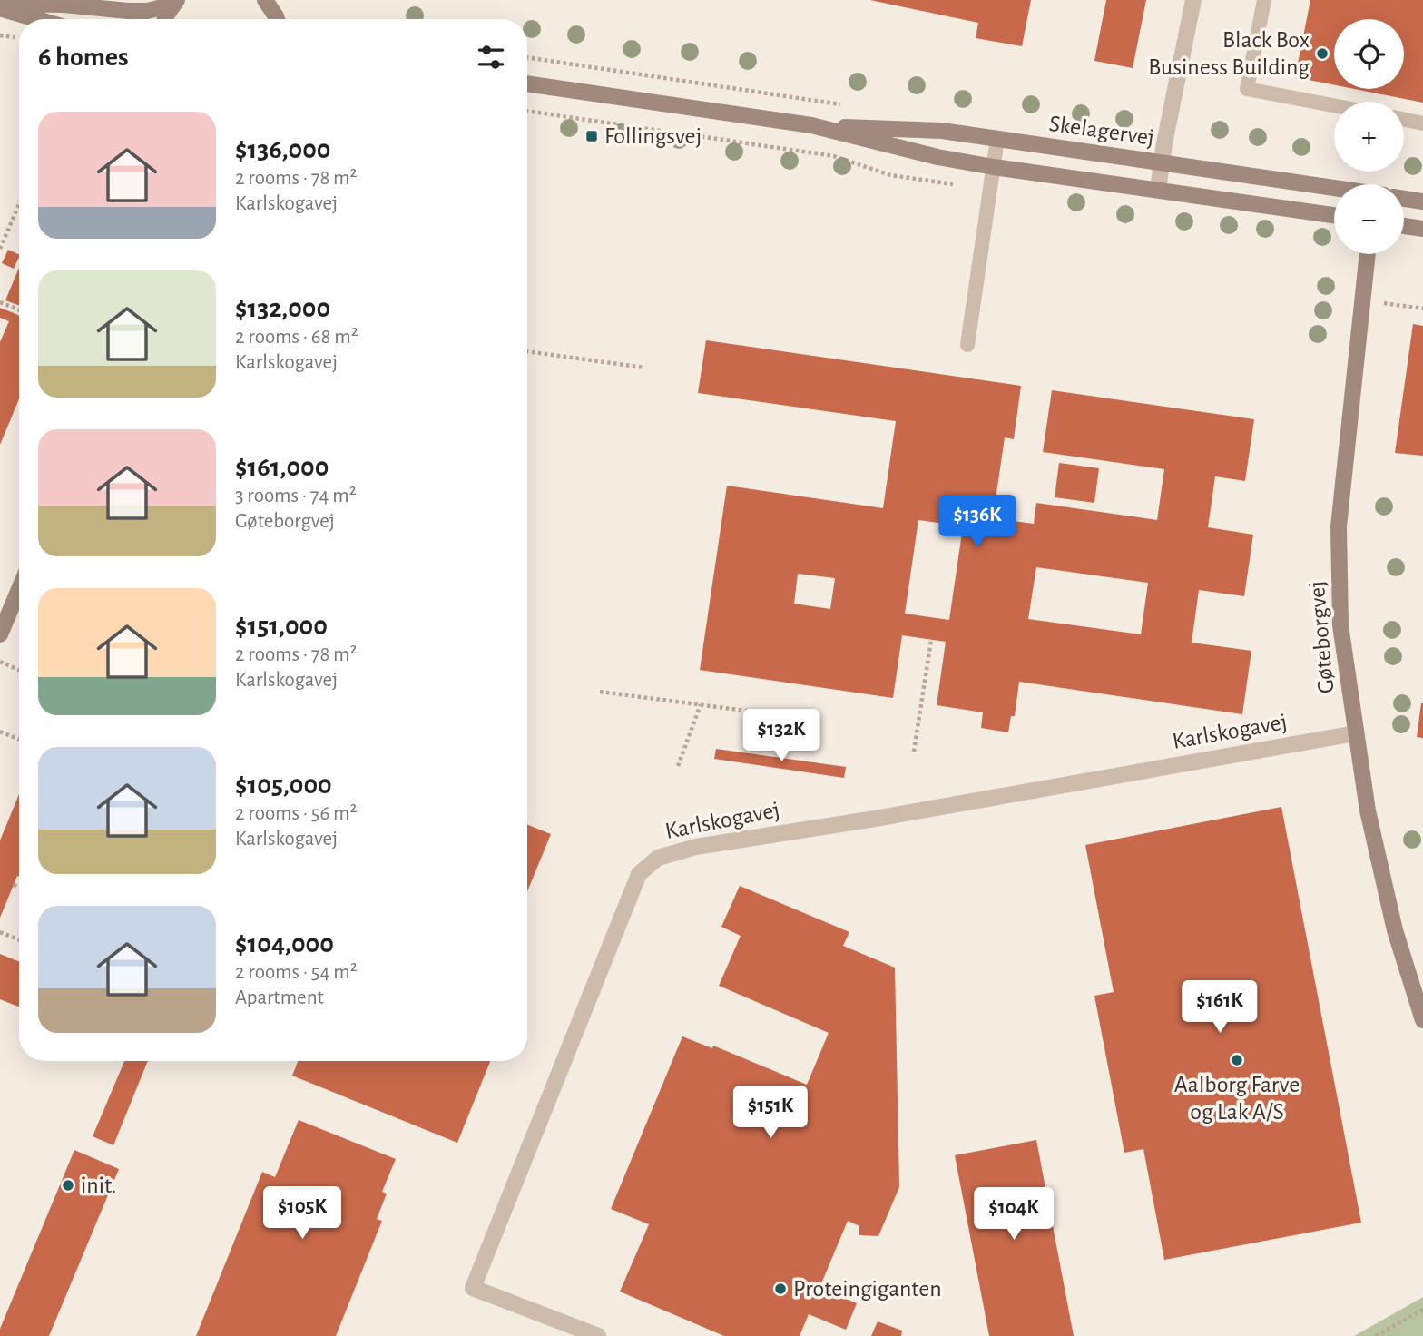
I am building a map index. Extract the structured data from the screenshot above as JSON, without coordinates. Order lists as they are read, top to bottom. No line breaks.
{"streets":{"street":["Skelagervej","Gøteborgvej","Karlskogavej"]},"crossings":[["Gøteborgvej","Karlskogavej"]],"places":{"other":["Black Box Business Building","Aalborg Farve og Lak A/S","init.","Proteingiganten"],"transit":["Follingsvej"]},"page":{"map_buttons":["+","−"],"heading":"6 homes","list":[{"name":"$136,000","note":"2 rooms · 78 m² · Karlskogavej"},{"name":"$132,000","note":"2 rooms · 68 m² · Karlskogavej"},{"name":"$161,000","note":"3 rooms · 74 m² · Gøteborgvej"},{"name":"$151,000","note":"2 rooms · 78 m² · Karlskogavej"},{"name":"$105,000","note":"2 rooms · 56 m² · Karlskogavej"},{"name":"$104,000","note":"2 rooms · 54 m² · Apartment"}],"price":["$136K","$132K","$161K","$151K","$105K","$104K"]}}
